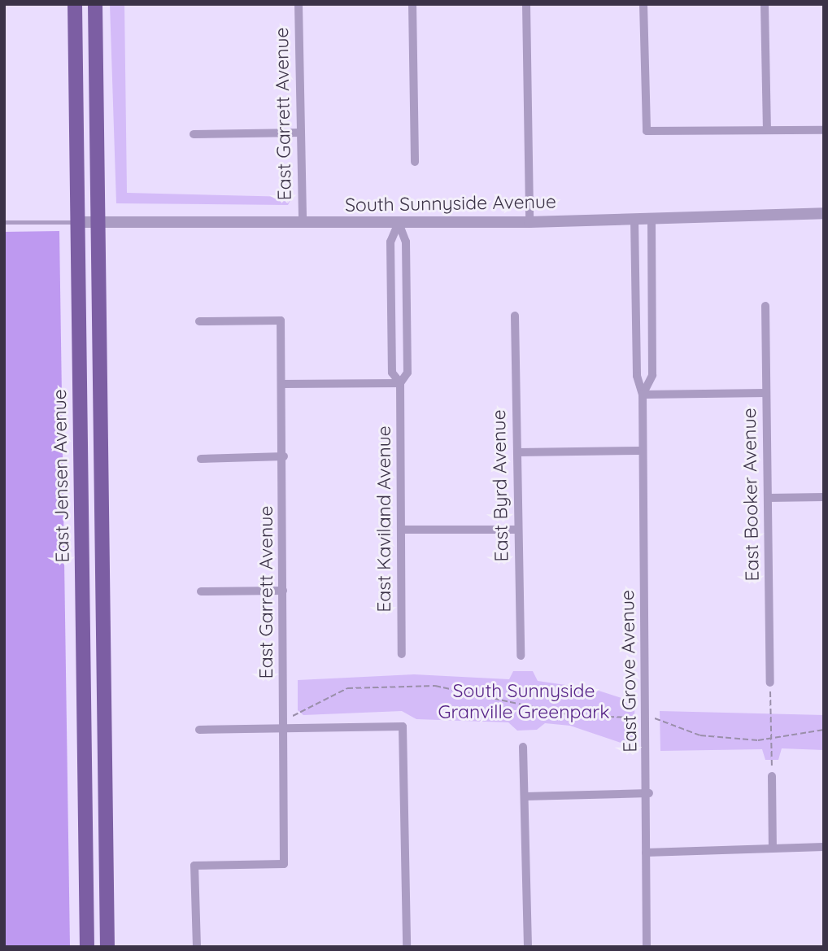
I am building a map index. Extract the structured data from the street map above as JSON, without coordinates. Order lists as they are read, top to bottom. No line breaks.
{"streets":{"main road":["East Jensen Avenue"],"street":["East Garrett Avenue","South Sunnyside Avenue","East Byrd Avenue","East Booker Avenue","East Kaviland Avenue","East Grove Avenue"]},"crossings":[["East Garrett Avenue","South Sunnyside Avenue"],["South Sunnyside Avenue","East Jensen Avenue"],["South Sunnyside Avenue","East Kaviland Avenue"],["South Sunnyside Avenue","East Grove Avenue"]],"parks":["South Sunnyside Granville Greenpark"]}
